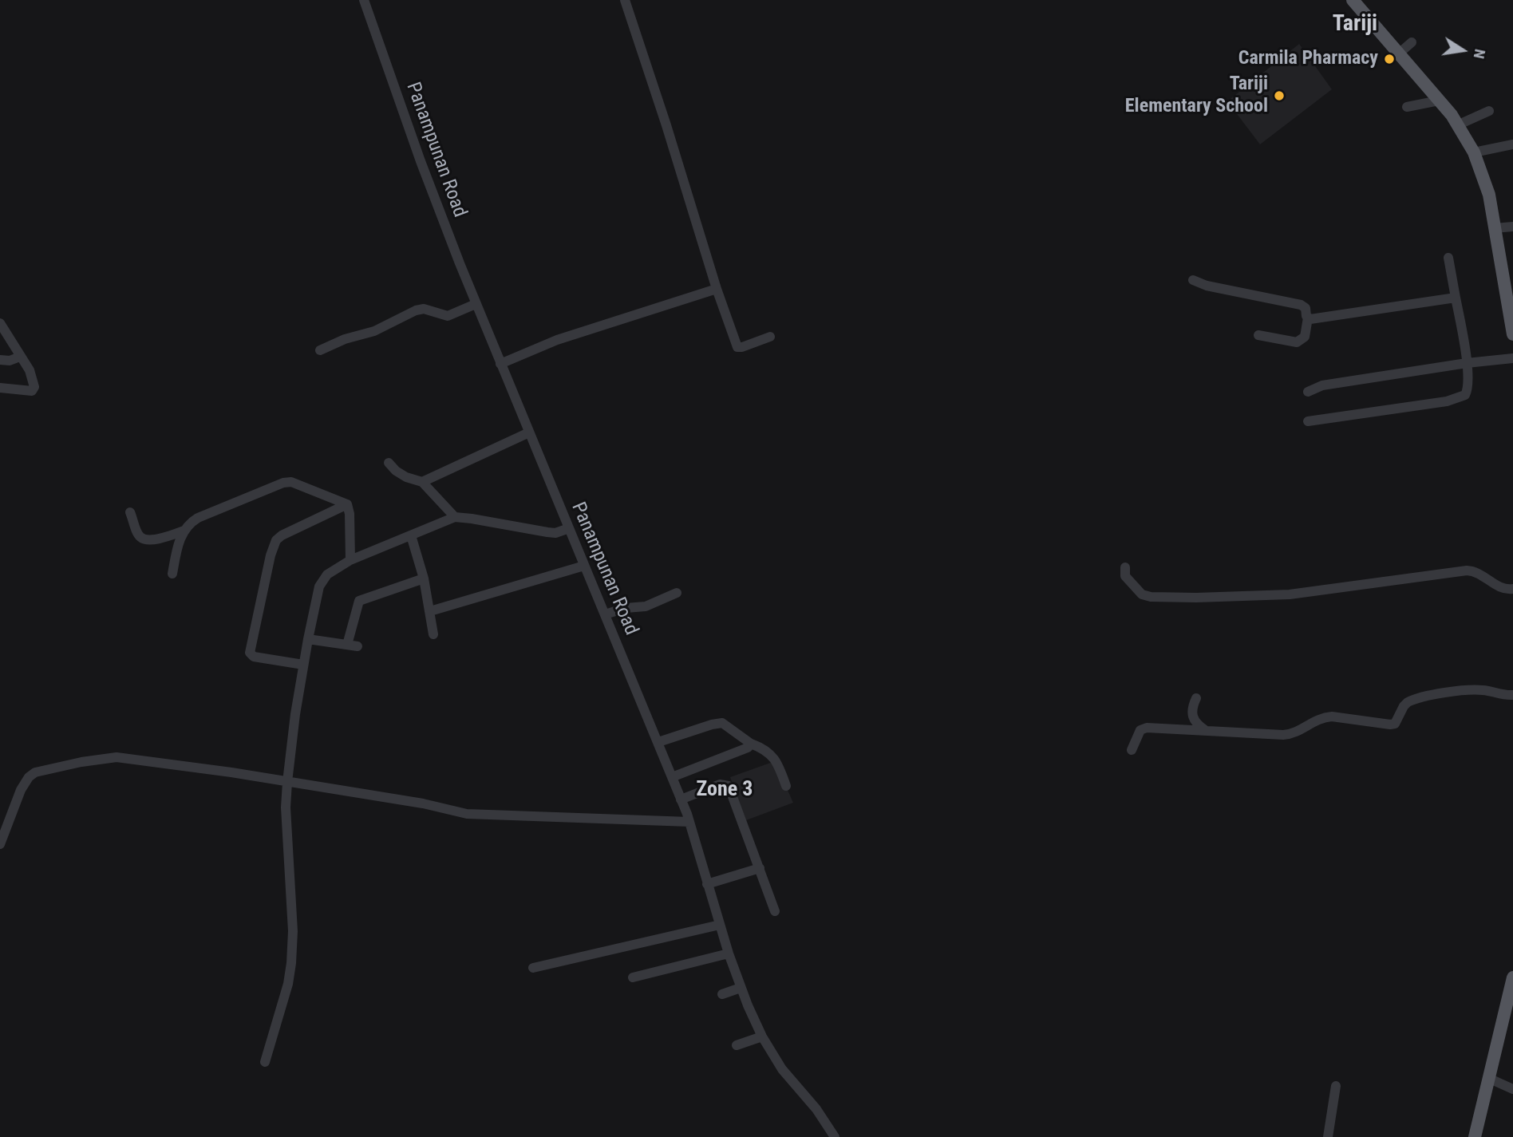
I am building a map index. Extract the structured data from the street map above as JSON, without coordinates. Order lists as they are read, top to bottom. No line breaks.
{"streets":{"street":["Panampunan Road"]},"districts":["Tariji","Zone 3"],"places":["Carmila Pharmacy","Tariji Elementary School"],"north":"right"}
